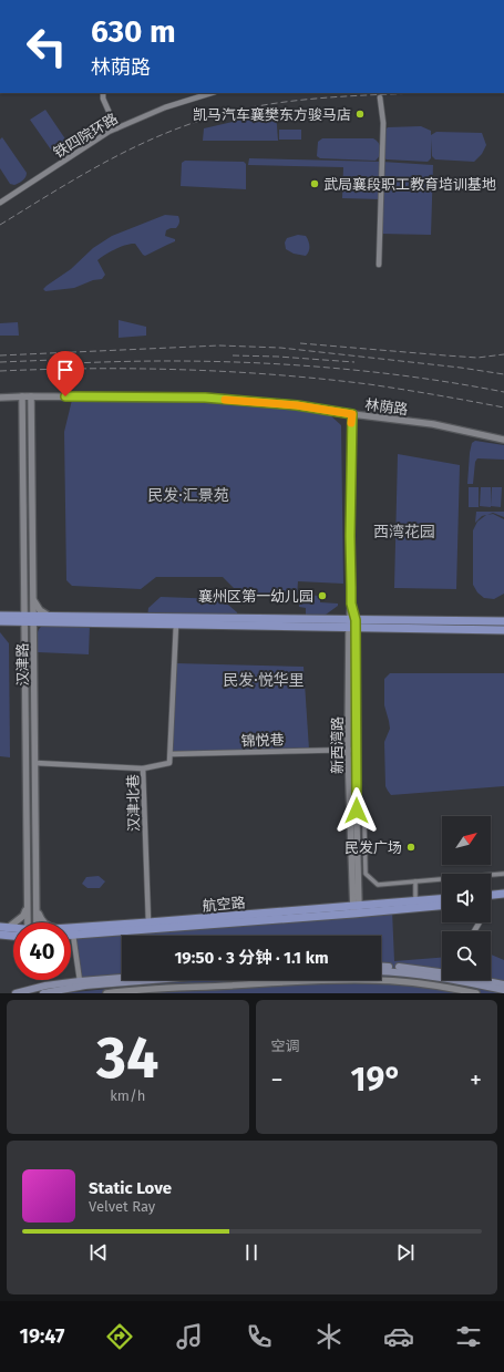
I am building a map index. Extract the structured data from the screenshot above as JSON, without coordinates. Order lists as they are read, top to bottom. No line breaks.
{"streets":{"main road":["航空路"],"street":["铁四院环路","林荫路","汉津路","锦悦巷","新西湾路","汉津北巷"]},"crossings":[["林荫路","汉津路"],["林荫路","新西湾路"],["锦悦巷","新西湾路"],["锦悦巷","汉津北巷"],["新西湾路","航空路"],["汉津北巷","航空路"]],"districts":["民发·汇景苑","西湾花园","民发·悦华里"],"places":["凯马汽车襄樊东方骏马店","武局襄段职工教育培训基地","襄州区第一幼儿园","民发广场"],"north":"top right","page":{"turn":["630 m","林荫路"],"limit":"40","trip":"19:50 · 3 分钟 · 1.1 km","tile":[["34","km/h"],"空调"],"heat":["−","19°","+"],"song":["Static Love","Velvet Ray"],"tabs":"19:47"}}
